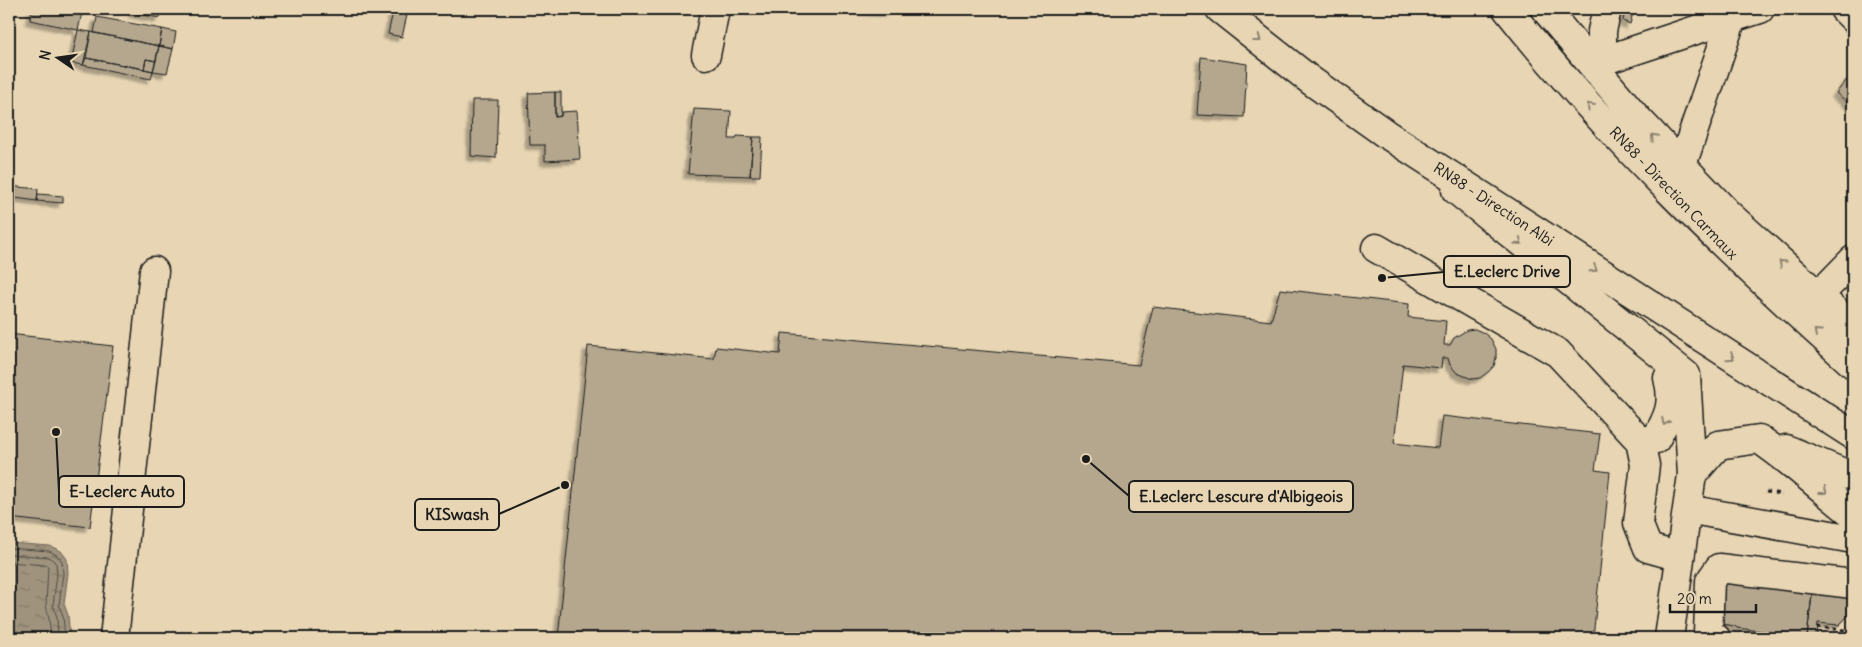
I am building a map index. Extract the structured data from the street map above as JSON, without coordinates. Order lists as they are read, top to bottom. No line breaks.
{"streets":{"main road":["RN88 - Direction Carmaux","RN88 - Direction Albi"]},"places":["E.Leclerc Drive","E-Leclerc Auto","E.Leclerc Lescure d'Albigeois","KISwash"],"scale_bar":"20 m","north":"left"}
